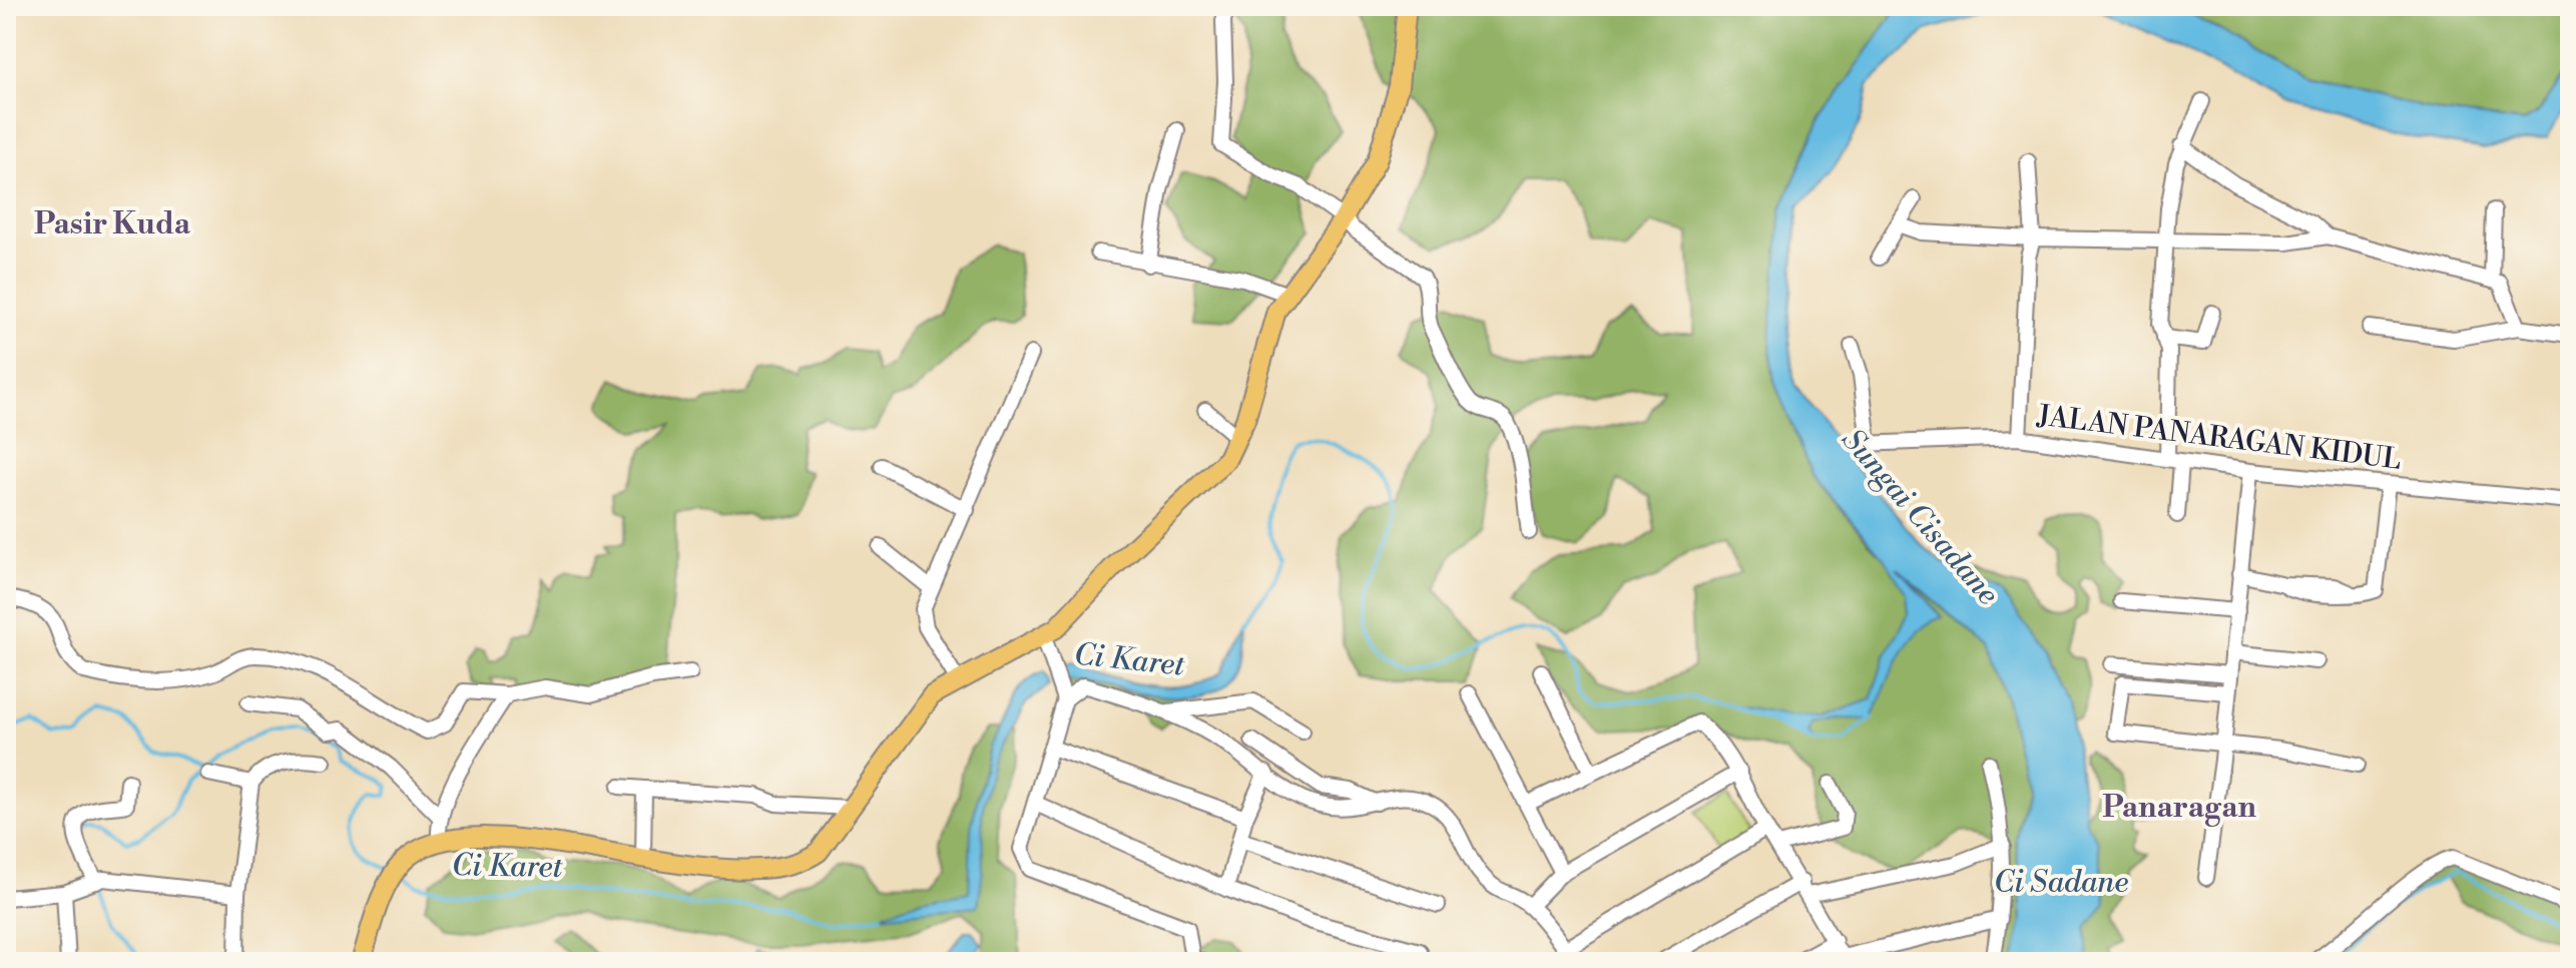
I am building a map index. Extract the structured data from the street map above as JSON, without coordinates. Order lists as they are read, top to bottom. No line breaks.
{"streets":{"street":["JALAN PANARAGAN KIDUL"]},"districts":["Pasir Kuda","Panaragan"],"water":["Sungai Cisadane","Ci Karet","Ci Sadane"]}
